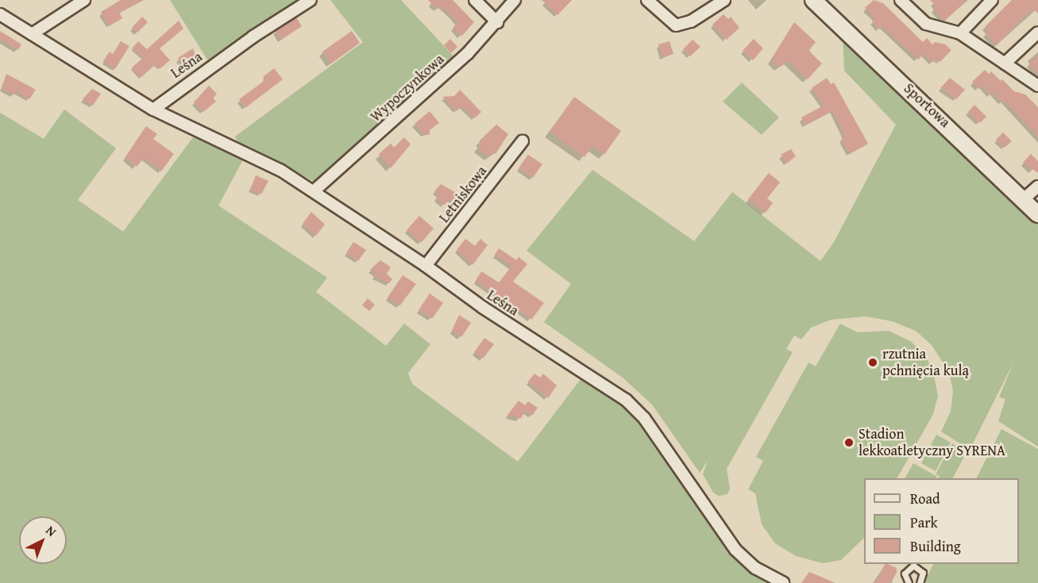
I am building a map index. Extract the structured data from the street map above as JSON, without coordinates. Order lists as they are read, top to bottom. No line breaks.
{"streets":{"street":["Leśna","Wypoczynkowa","Sportowa","Letniskowa"]},"crossings":[["Leśna","Wypoczynkowa"],["Leśna","Letniskowa"]],"places":["rzutnia pchnięcia kulą","Stadion lekkoatletyczny SYRENA"],"legend":["Road","Park","Building"],"north":"top right"}
